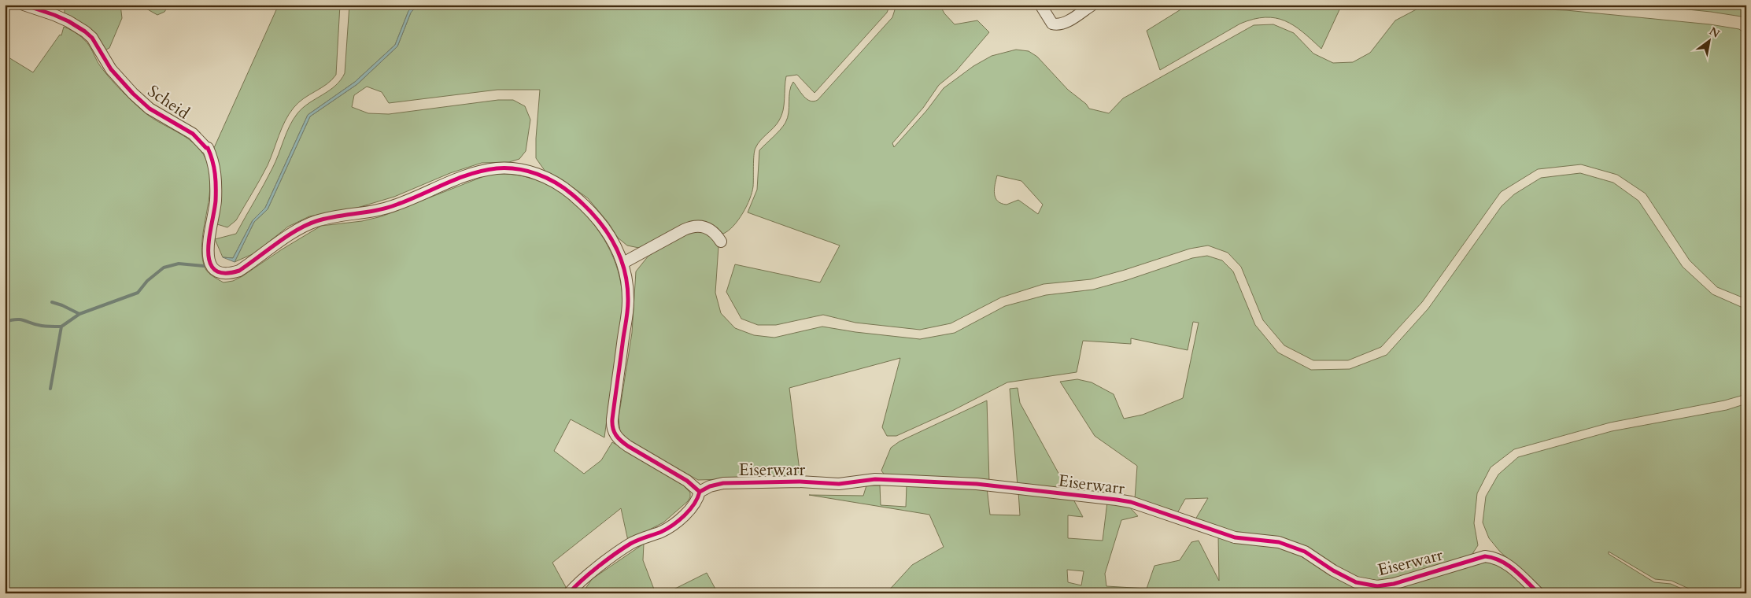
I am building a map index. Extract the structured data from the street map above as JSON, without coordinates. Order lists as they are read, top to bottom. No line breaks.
{"streets":{"street":["Scheid","Eiserwarr"]},"north":"top right"}
